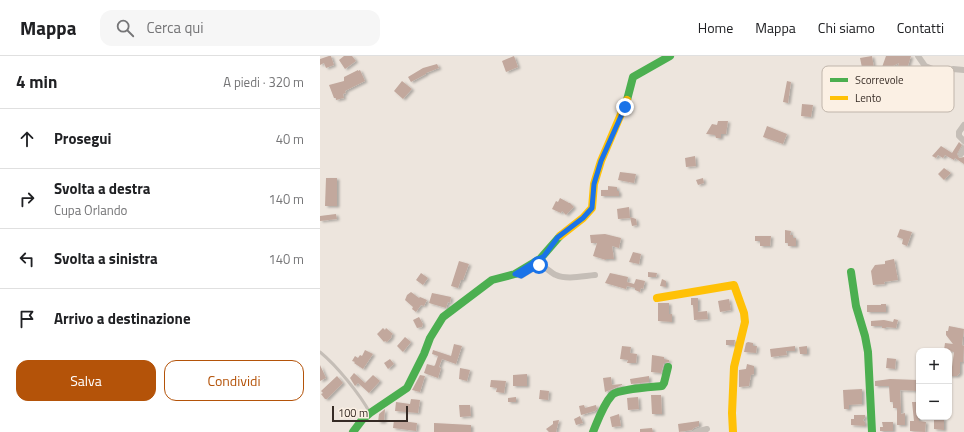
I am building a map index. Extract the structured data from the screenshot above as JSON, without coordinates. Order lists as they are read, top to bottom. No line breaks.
{"legend":["Scorrevole","Lento"],"scale_bar":"100 m","page":{"header":"Mappa","search":"Cerca qui","nav":["Home","Mappa","Chi siamo","Contatti"],"heading":["4 min","A piedi · 320 m"],"list":[["Prosegui","40 m"],["Svolta a destra","Cupa Orlando","140 m"],["Svolta a sinistra","140 m"],"Arrivo a destinazione"],"buttons":["Salva","Condividi"],"map_buttons":["+","−"],"scale":"100 m"}}
